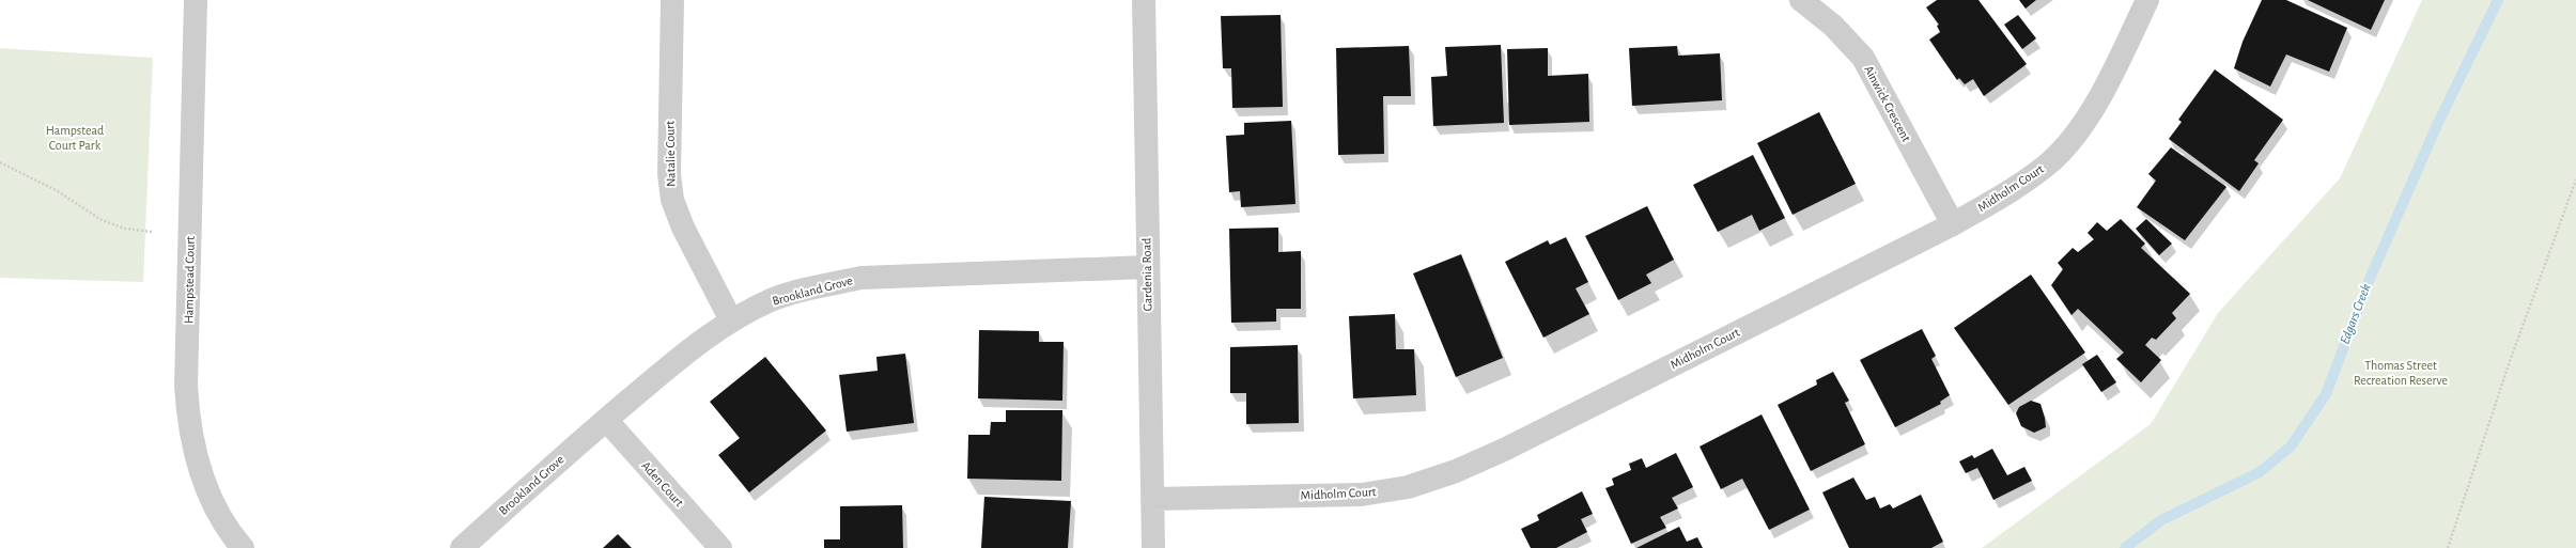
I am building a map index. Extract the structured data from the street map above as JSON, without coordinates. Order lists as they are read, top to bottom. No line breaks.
{"streets":{"street":["Ainwick Crescent","Natalie Court","Midholm Court","Gardenia Road","Hampstead Court","Brookland Grove","Aden Court"]},"crossings":[["Ainwick Crescent","Midholm Court"],["Natalie Court","Brookland Grove"],["Midholm Court","Gardenia Road"],["Gardenia Road","Brookland Grove"],["Brookland Grove","Aden Court"]],"water":["Edgars Creek"],"parks":["Hampstead Court Park","Thomas Street Recreation Reserve"]}
